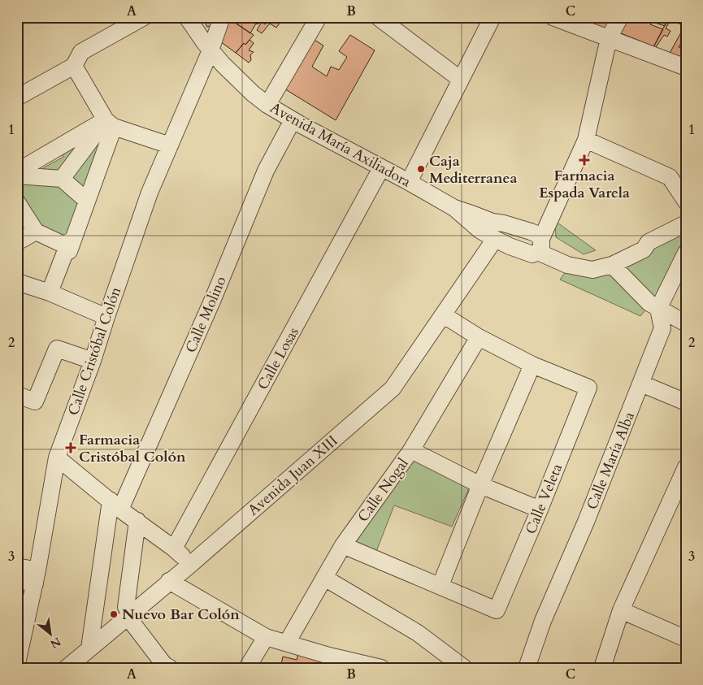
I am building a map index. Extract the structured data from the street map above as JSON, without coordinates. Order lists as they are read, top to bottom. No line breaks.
{"streets":{"street":["Avenida María Axiliadora","Calle Molino","Calle Cristóbal Colón","Calle Losas","Calle María Alba","Avenida Juan XIII","Calle Nogal","Calle Veleta"]},"crossings":[["Avenida María Axiliadora","Calle Molino"],["Avenida María Axiliadora","Calle Cristóbal Colón"],["Avenida María Axiliadora","Calle Losas"],["Avenida María Axiliadora","Avenida Juan XIII"],["Calle Molino","Avenida Juan XIII"]],"places":{"health":["Farmacia Espada Varela","Farmacia Cristóbal Colón"],"other":["Caja Mediterranea","Nuevo Bar Colón"]},"north":"bottom right","grid":{"columns":["A","B","C"],"rows":["1","2","3"]}}
